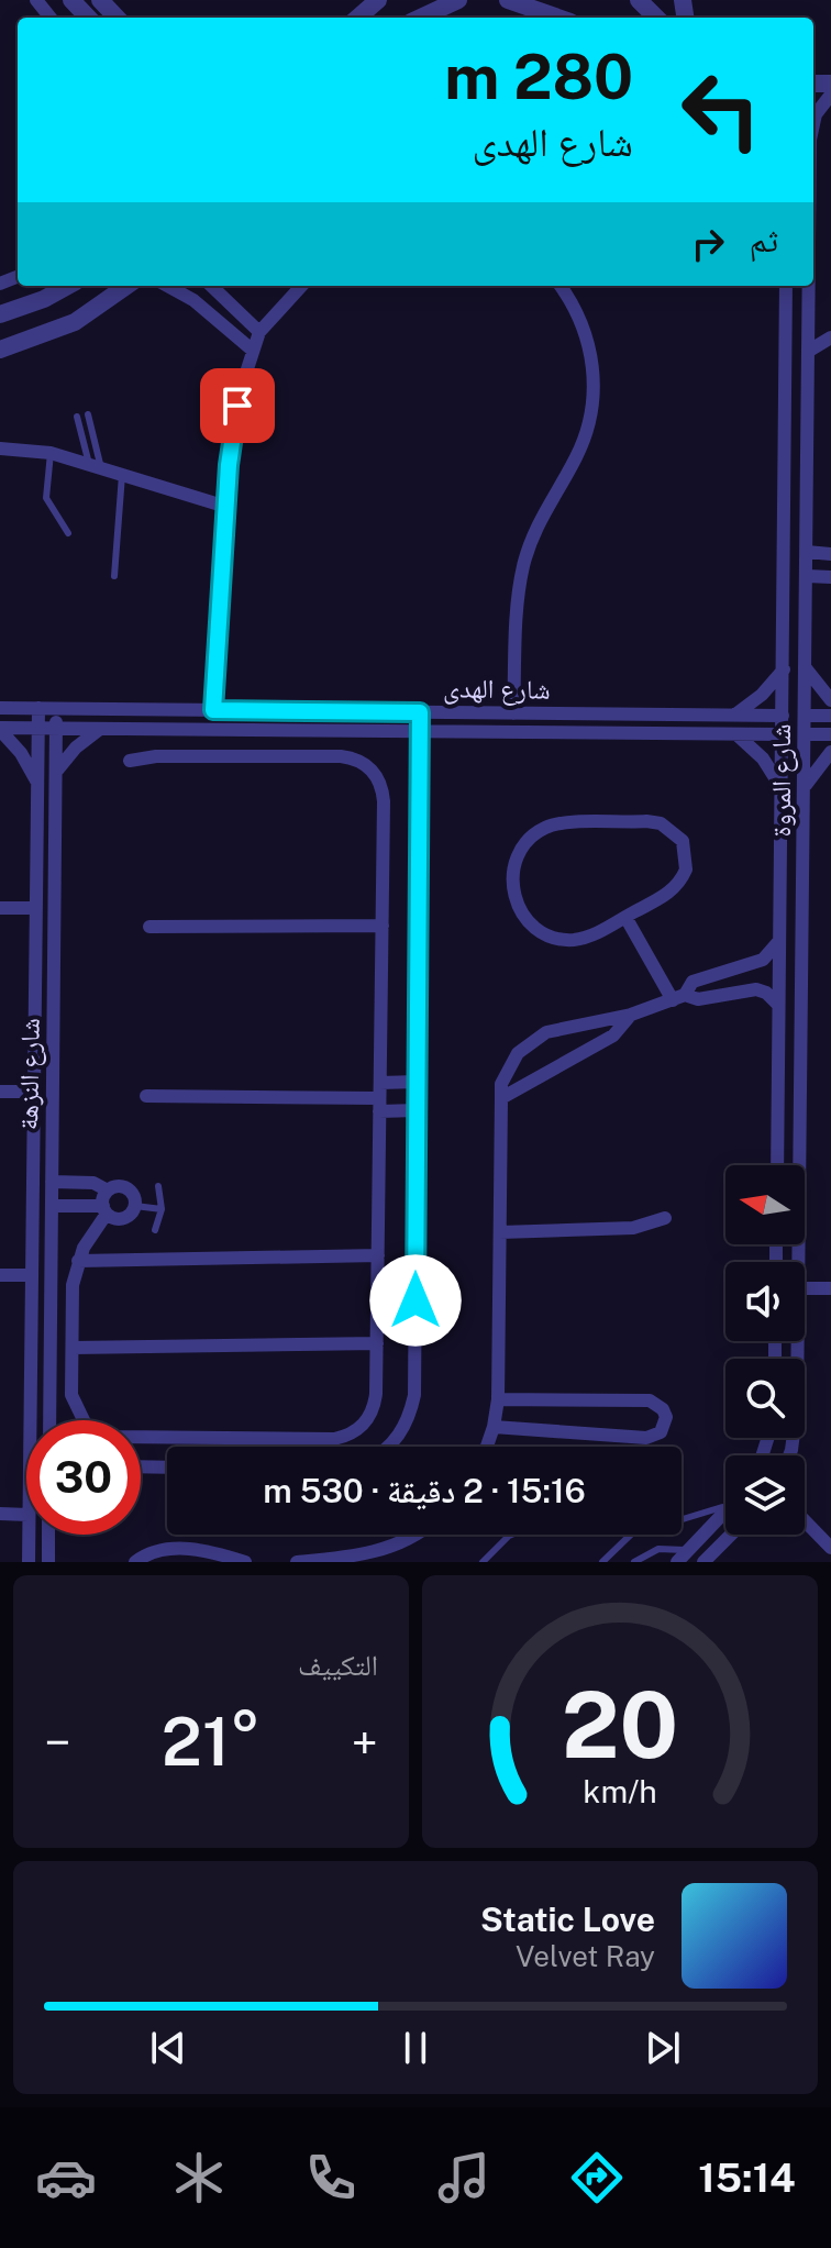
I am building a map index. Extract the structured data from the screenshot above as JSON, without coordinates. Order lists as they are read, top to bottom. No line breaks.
{"streets":{"street":["شارع الهدى","شارع المروة","شارع النزهة"]},"crossings":[["شارع الهدى","شارع المروة"],["شارع الهدى","شارع النزهة"]],"north":"left","page":{"turn":["280 m","شارع الهدى"],"then":"ثم","limit":"30","trip":"15:16 · 2 دقيقة · 530 m","tile":"التكييف","heat":["−","21°","+"],"song":["Static Love","Velvet Ray"],"tabs":"15:14","gauge":["20","km/h"]}}
